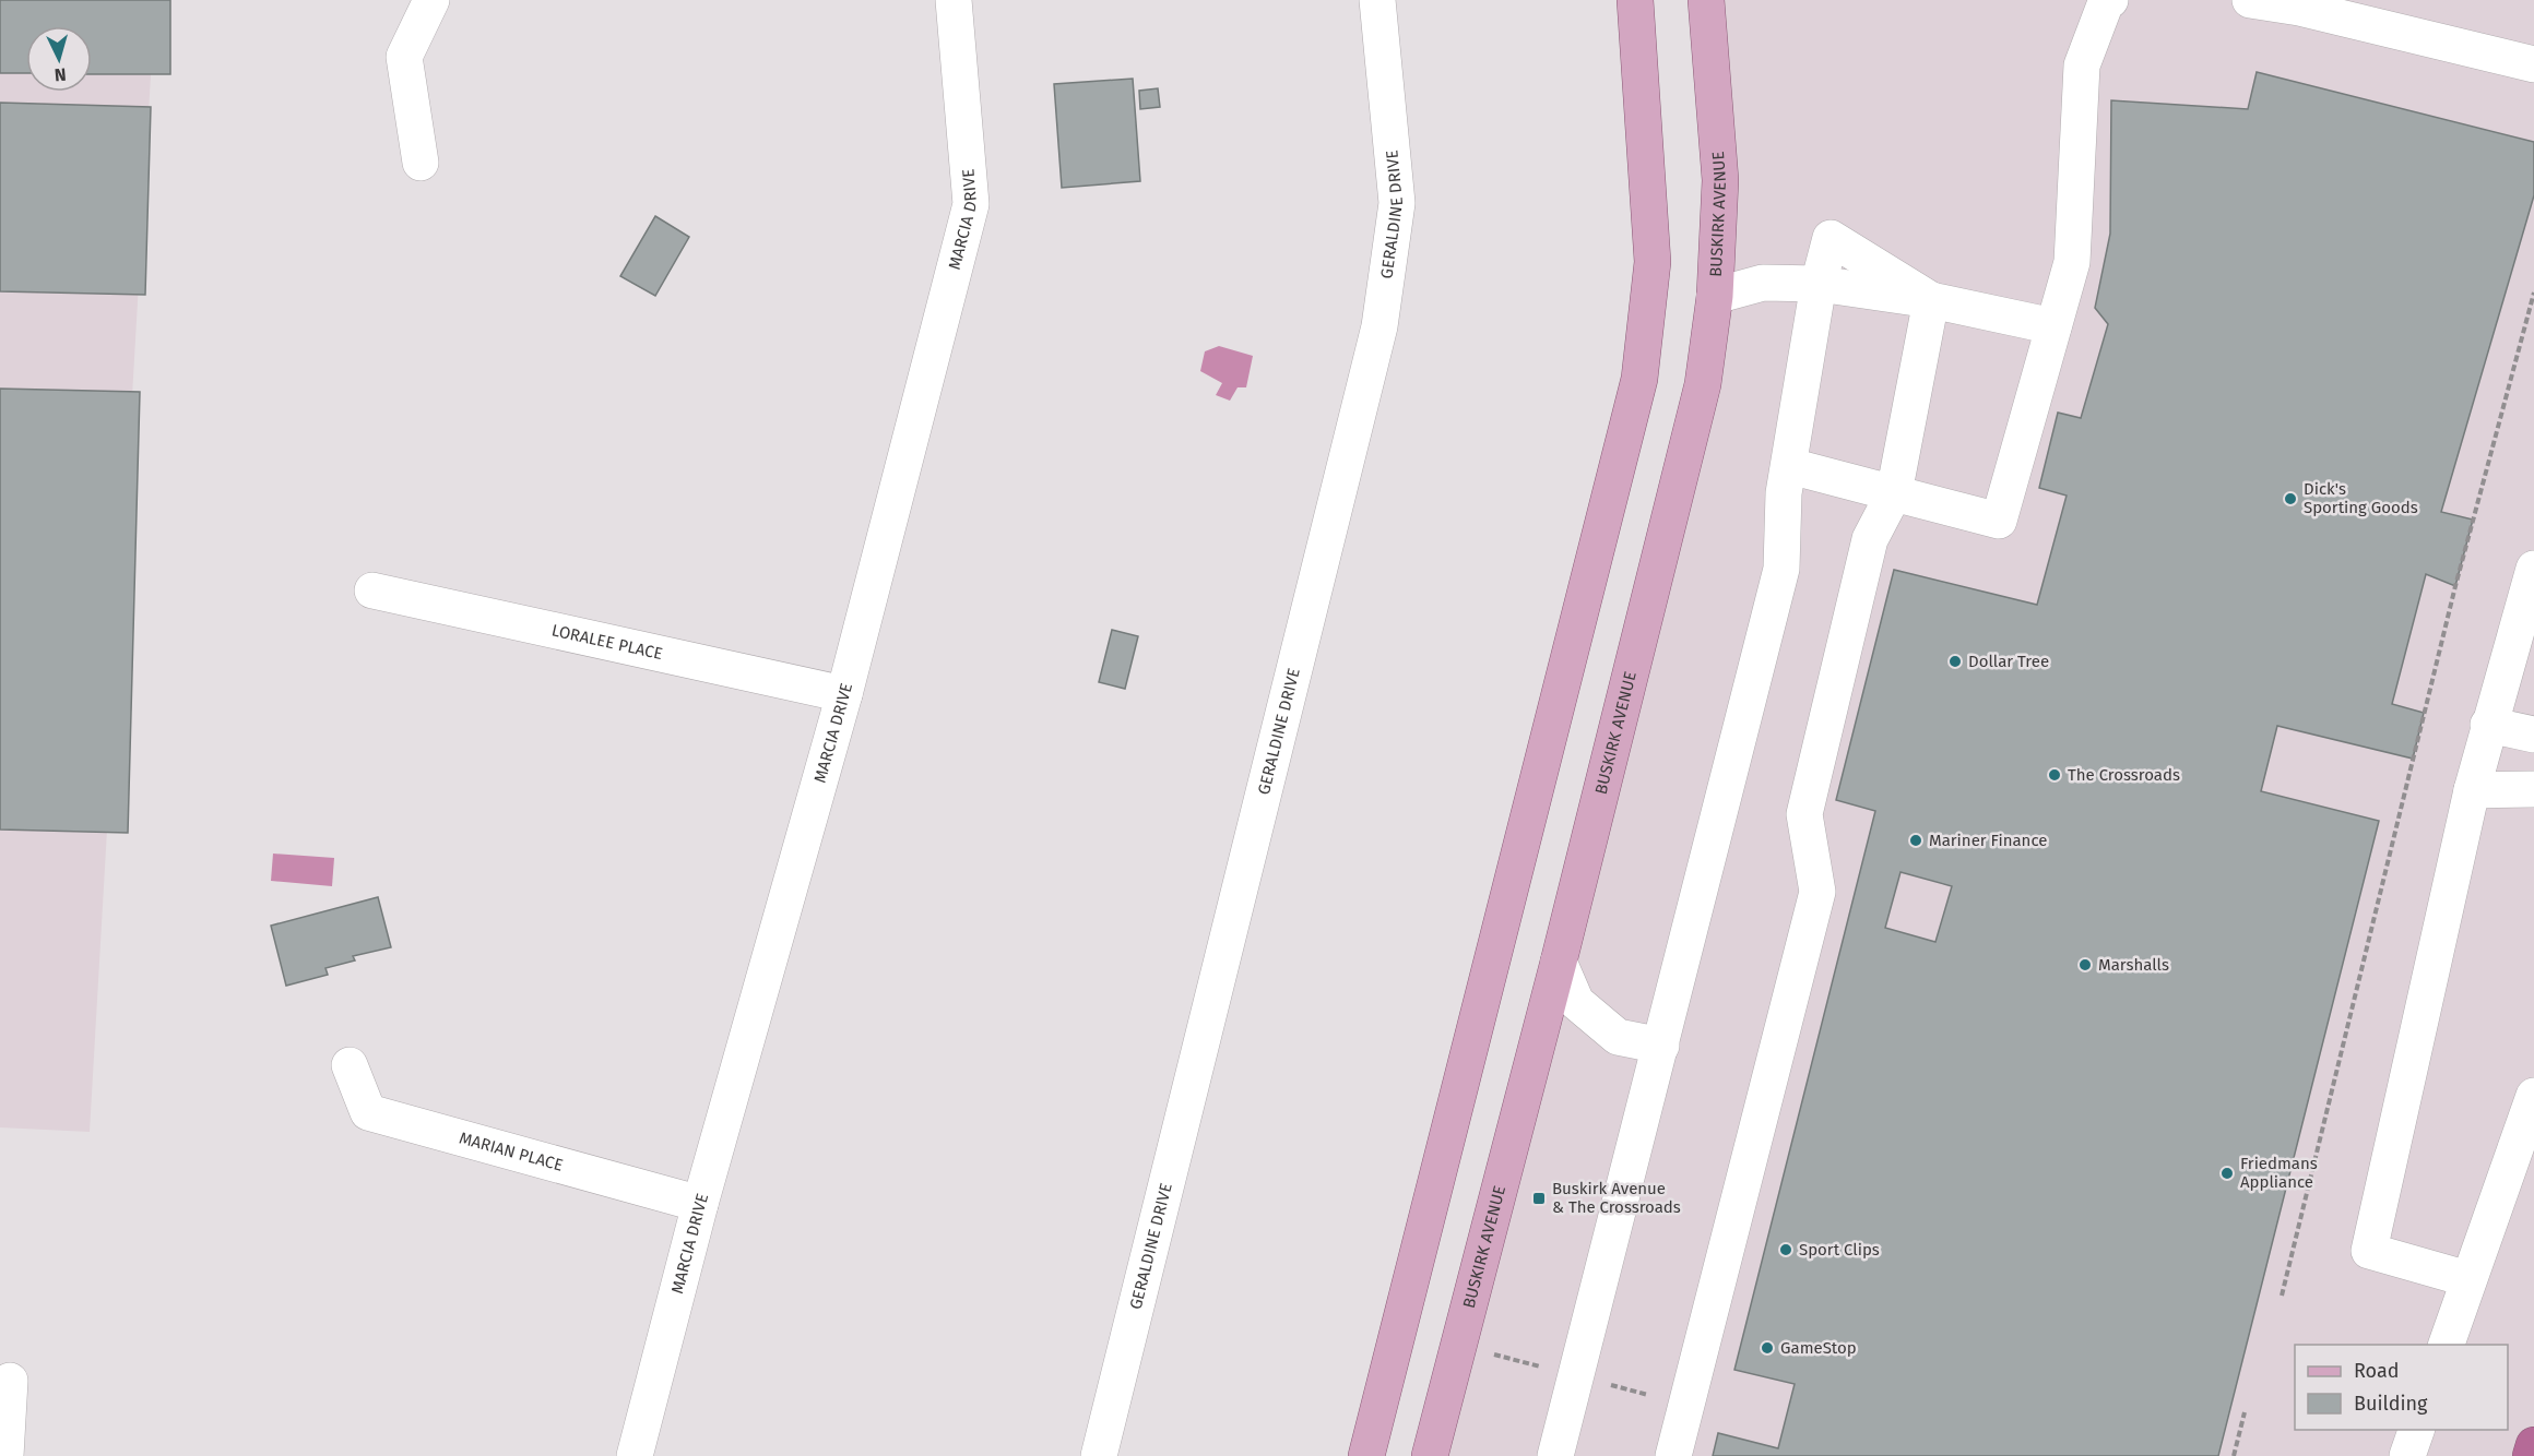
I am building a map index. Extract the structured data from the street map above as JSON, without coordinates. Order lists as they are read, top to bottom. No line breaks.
{"streets":{"main road":["BUSKIRK AVENUE"],"street":["GERALDINE DRIVE","MARCIA DRIVE","LORALEE PLACE","MARIAN PLACE"]},"crossings":[["MARCIA DRIVE","LORALEE PLACE"],["MARCIA DRIVE","MARIAN PLACE"]],"places":{"other":["Dick's Sporting Goods","Dollar Tree","The Crossroads","Mariner Finance","Marshalls","Friedmans Appliance","Sport Clips","GameStop"],"transit":["Buskirk Avenue & The Crossroads"]},"legend":["Road","Building"],"north":"bottom"}
